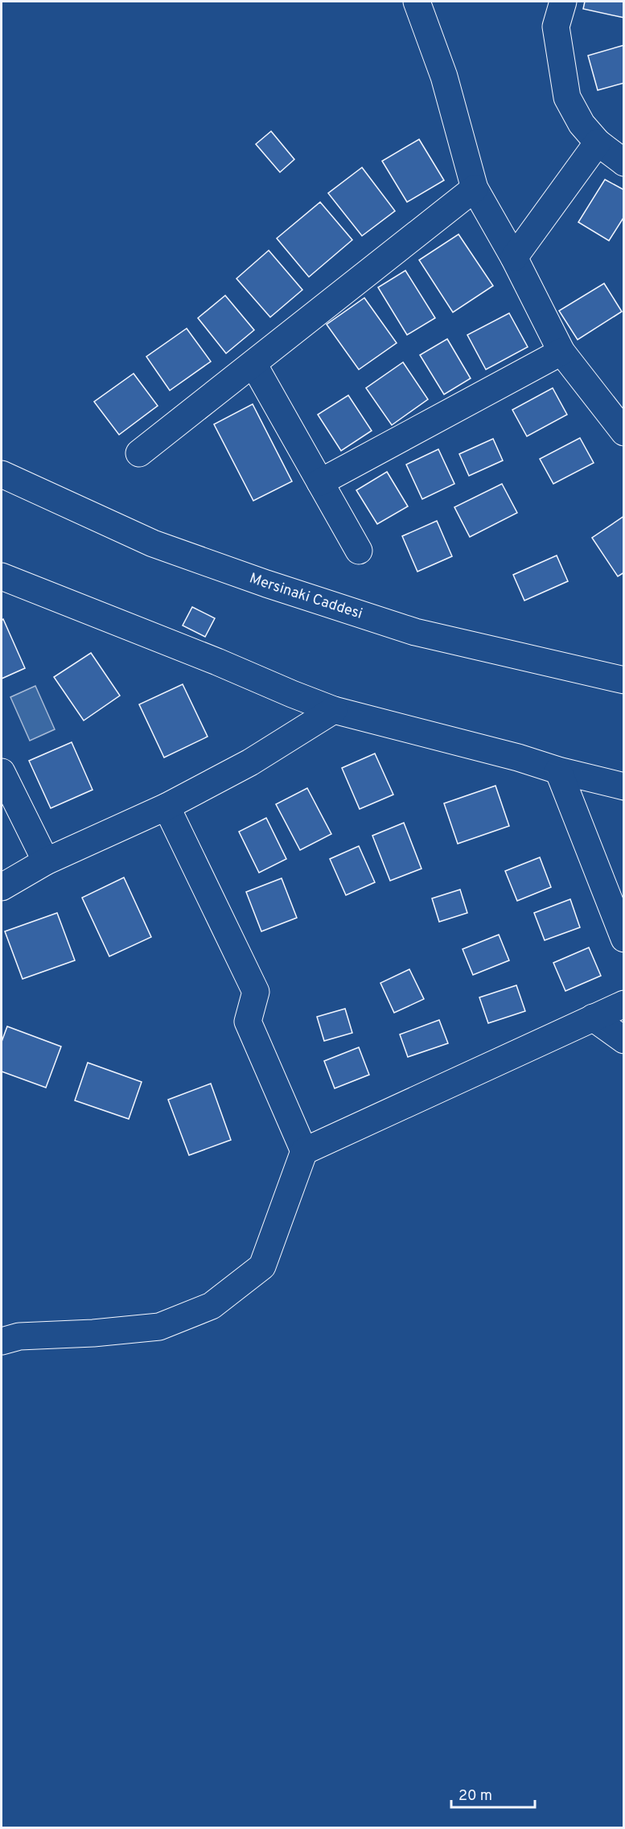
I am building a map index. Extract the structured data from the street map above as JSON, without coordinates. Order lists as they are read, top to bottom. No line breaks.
{"streets":{"street":["Mersinaki Caddesi"]},"scale_bar":"20 m"}
